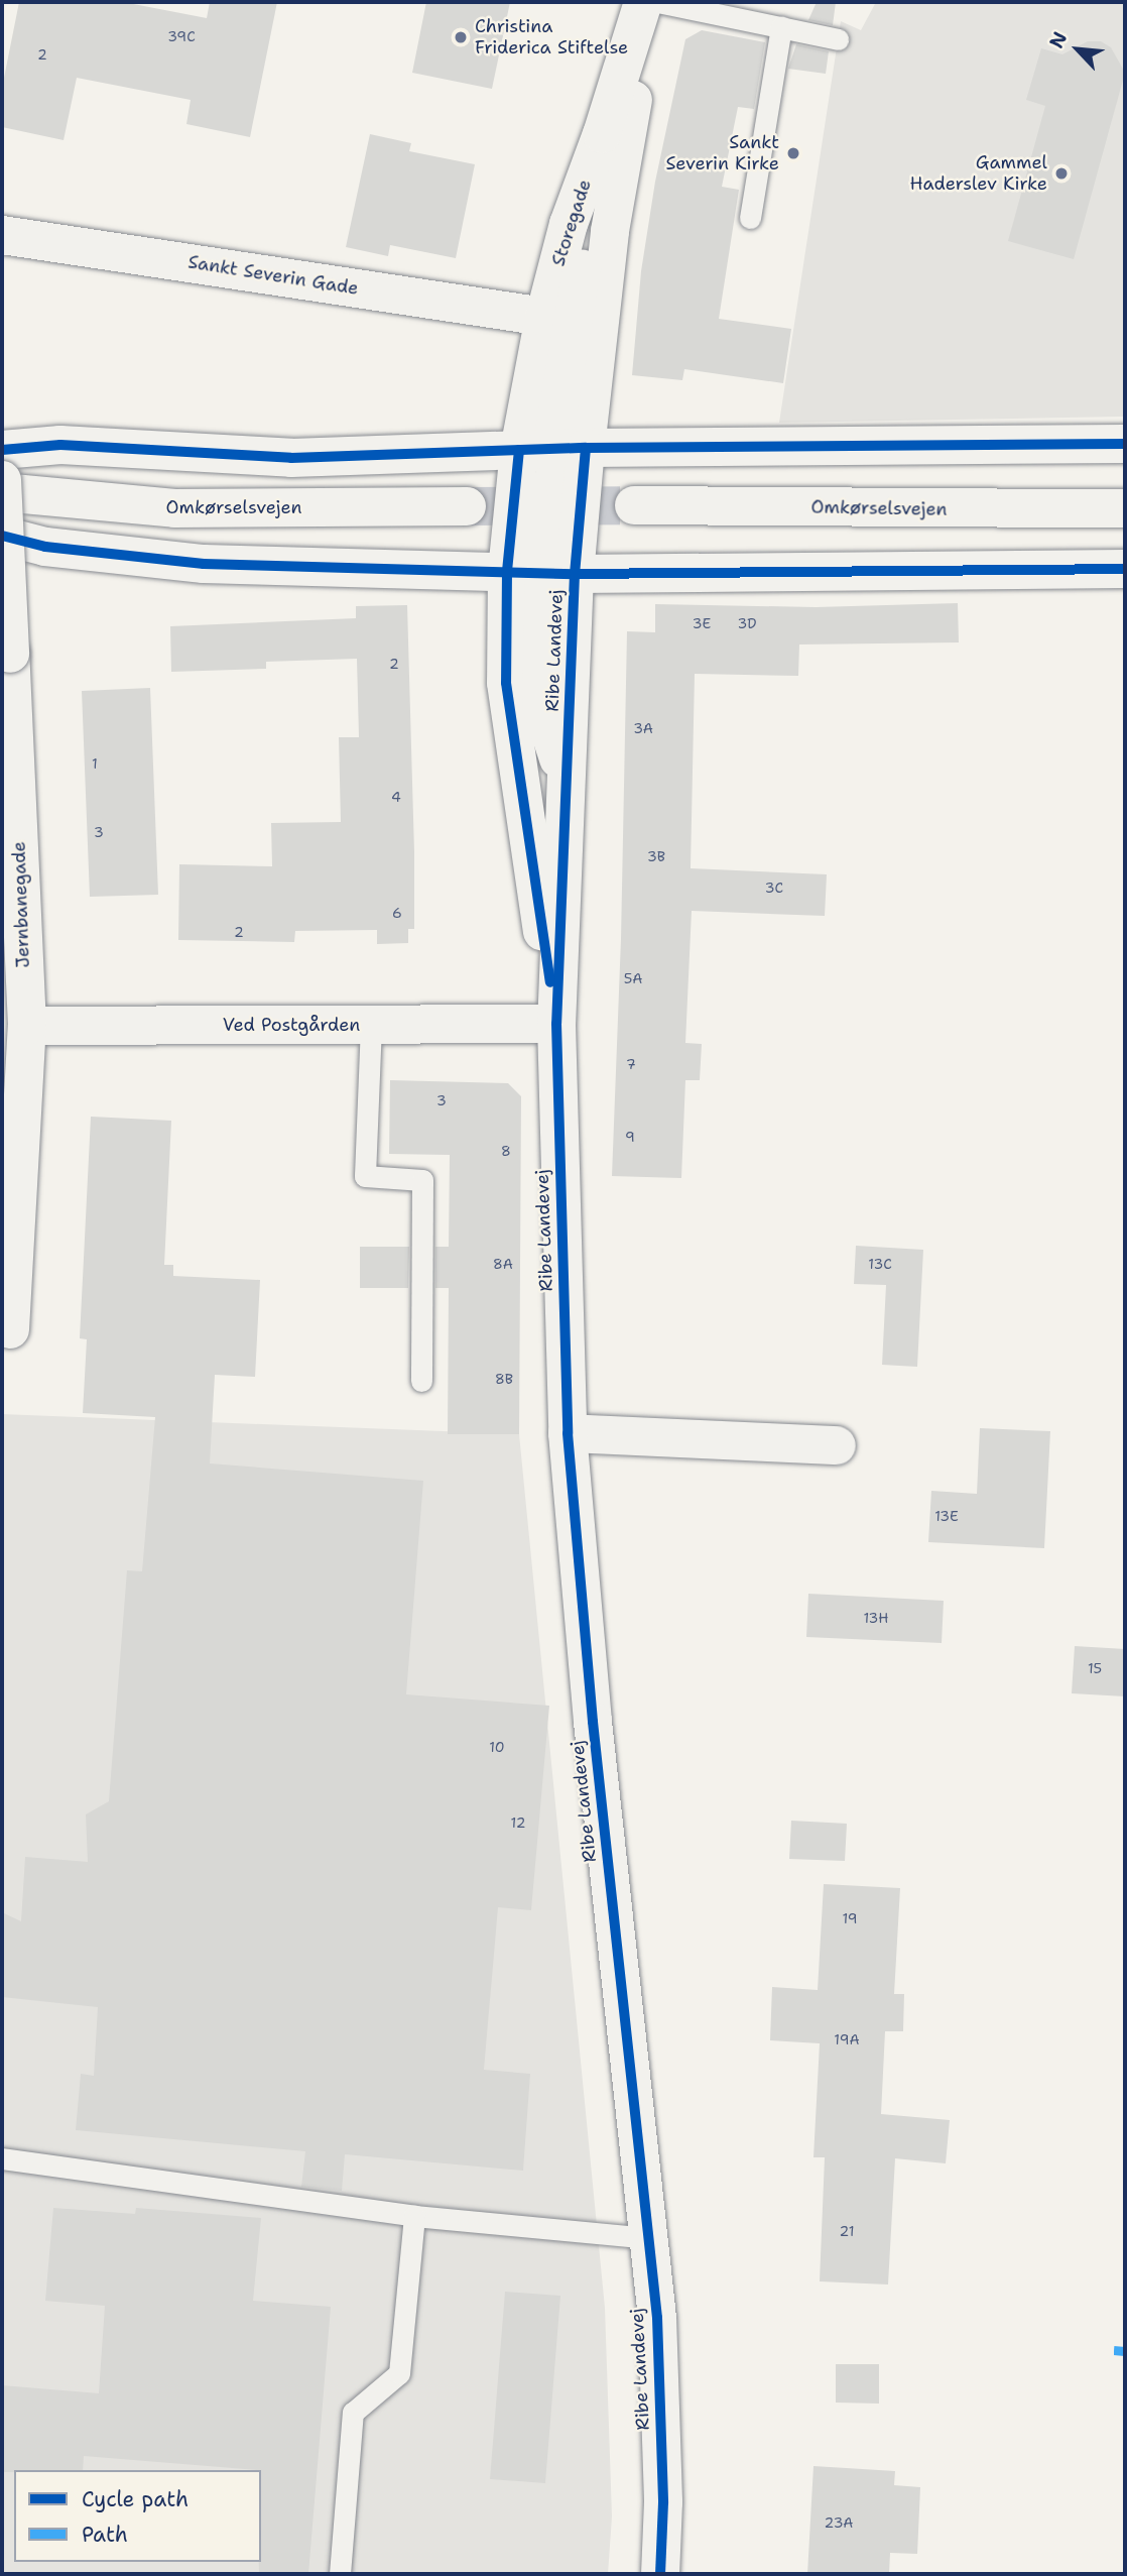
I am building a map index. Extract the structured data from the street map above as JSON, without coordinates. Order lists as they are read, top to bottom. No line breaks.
{"streets":{"main road":["Storegade","Sankt Severin Gade","Omkørselsvejen","Ribe Landevej","Jernbanegade","Ved Postgården"]},"crossings":[["Storegade","Sankt Severin Gade"],["Storegade","Ribe Landevej"],["Ribe Landevej","Ved Postgården"],["Jernbanegade","Ved Postgården"]],"places":["Christina Friderica Stiftelse","Sankt Severin Kirke","Gammel Haderslev Kirke"],"house_numbers":["39C","2","3E","3D","2","3A","1","4","3","3B","3C","6","2","5A","7","3","9","8","8A","13C","8B","13E","13H","15","10","12","19","19A","21","23A"],"legend":["Cycle path","Path"],"north":"top left"}
